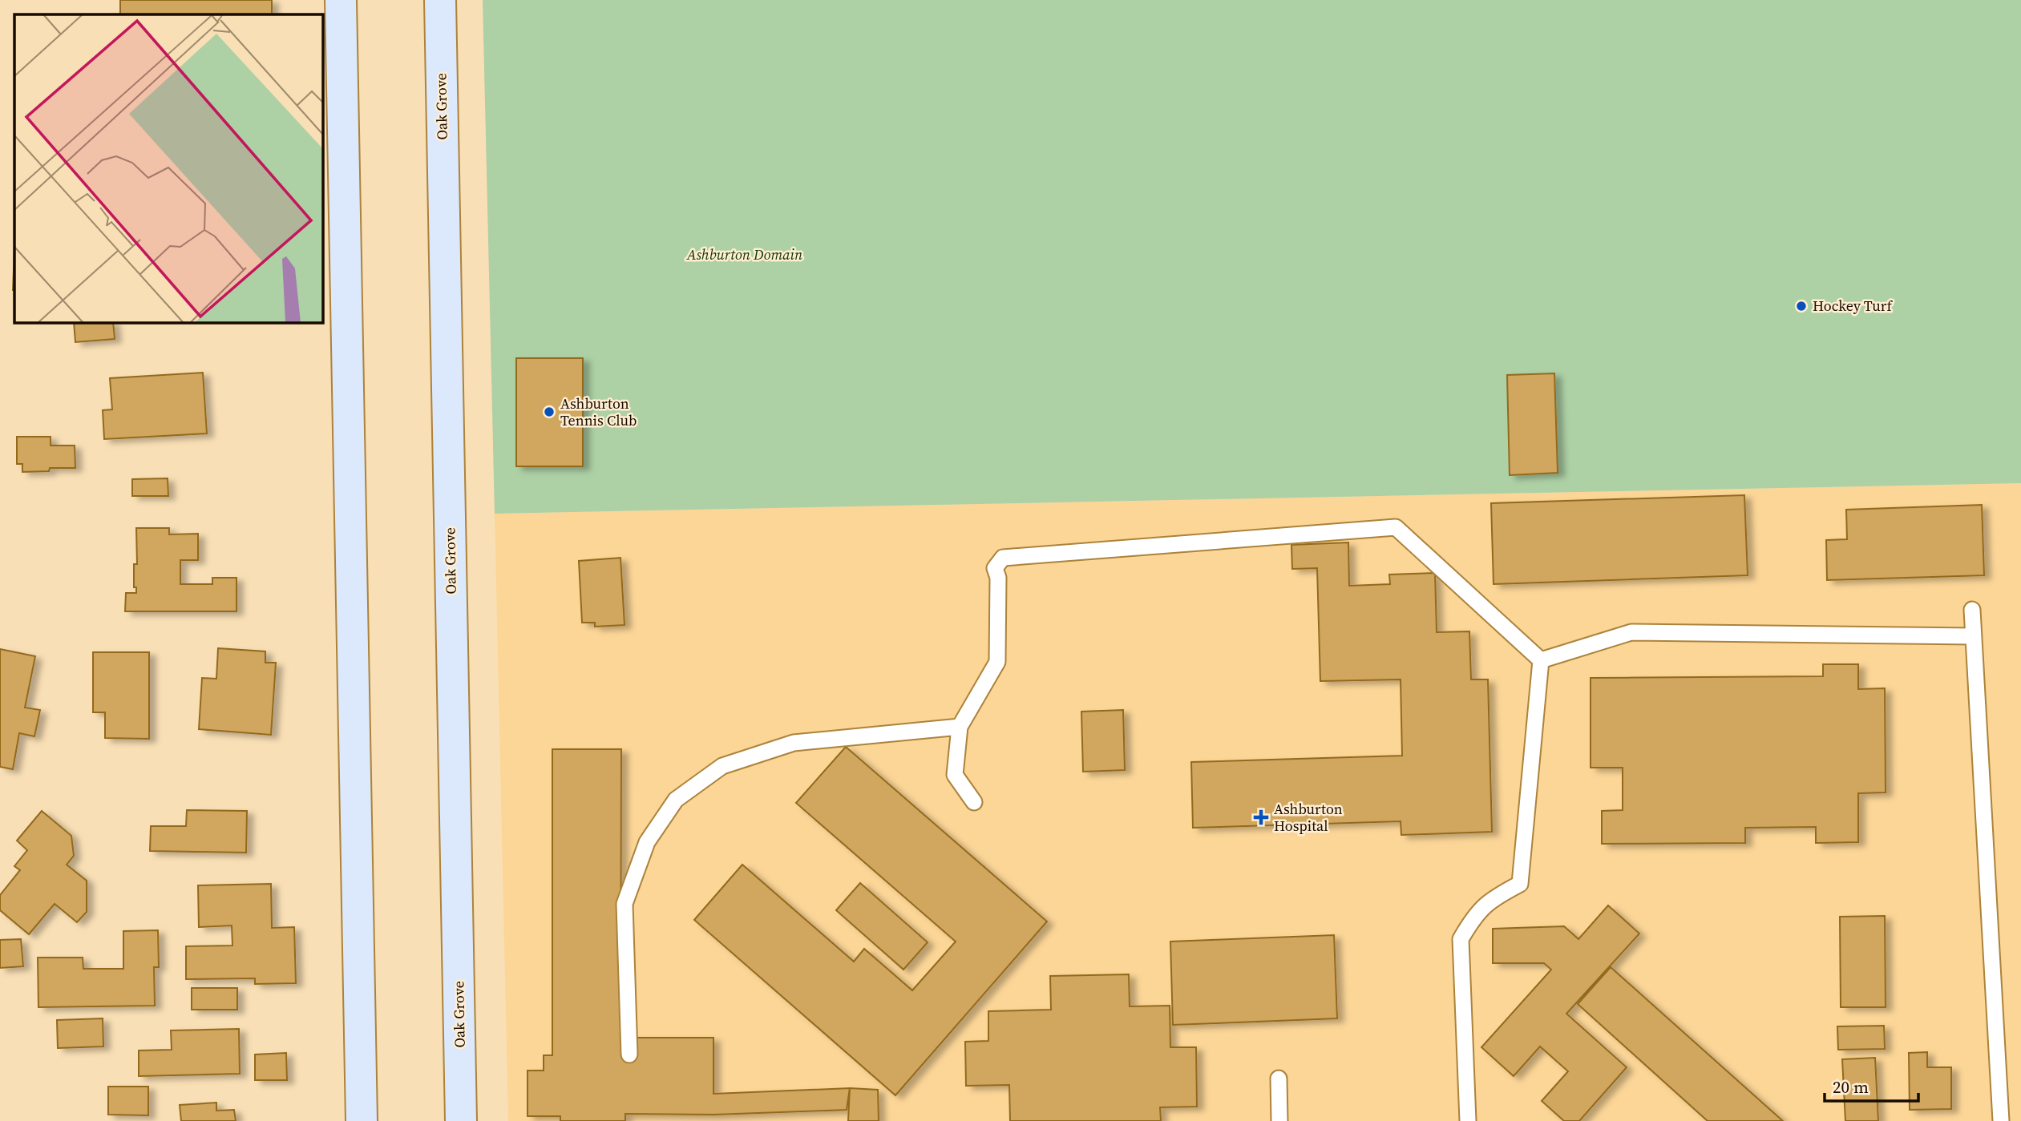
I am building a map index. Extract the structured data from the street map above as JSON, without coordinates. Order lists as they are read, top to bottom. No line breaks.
{"streets":{"street":["Oak Grove"]},"parks":["Ashburton Domain"],"places":{"other":["Hockey Turf","Ashburton Tennis Club"],"health":["Ashburton Hospital"]},"scale_bar":"20 m"}
